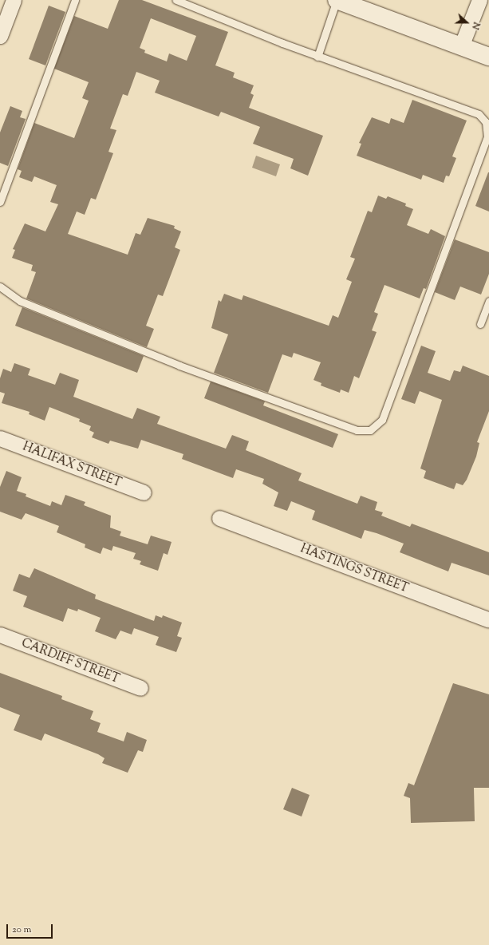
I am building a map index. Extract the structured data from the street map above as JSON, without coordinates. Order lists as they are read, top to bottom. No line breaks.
{"streets":{"street":["HALIFAX STREET","HASTINGS STREET","CARDIFF STREET"]},"scale_bar":"20 m","north":"right"}
